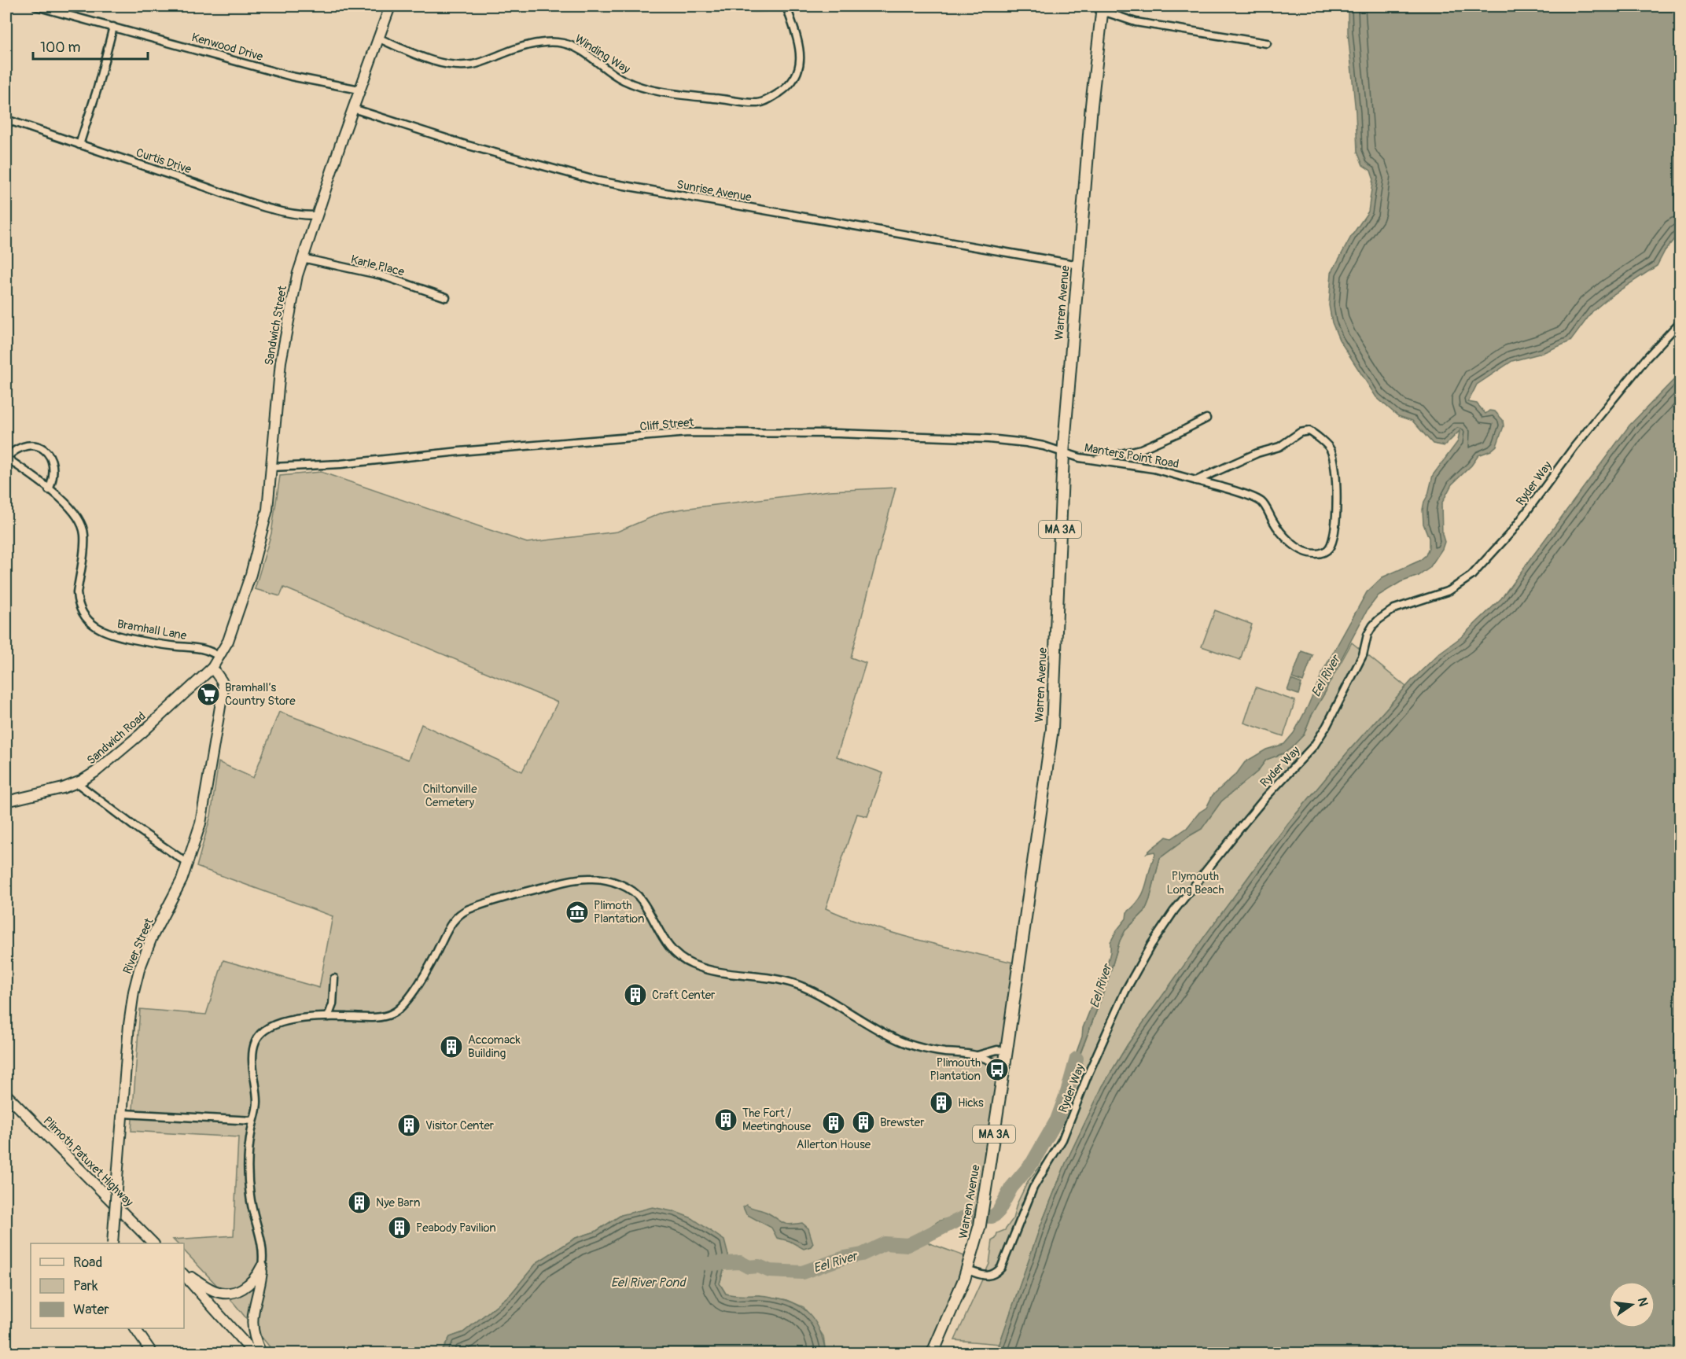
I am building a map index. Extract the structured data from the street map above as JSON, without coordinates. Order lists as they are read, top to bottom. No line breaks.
{"streets":{"main road":["Warren Avenue","MA 3A"],"street":["Kenwood Drive","Winding Way","Curtis Drive","Sunrise Avenue","Karle Place","Sandwich Street","Cliff Street","Manters Point Road","Ryder Way","Bramhall Lane","Sandwich Road","River Street","Plimoth Patuxet Highway"]},"crossings":[["Kenwood Drive","Sandwich Street"],["Winding Way","Sandwich Street"],["Curtis Drive","Sandwich Street"],["Sunrise Avenue","Warren Avenue"],["Sunrise Avenue","Sandwich Street"],["Karle Place","Sandwich Street"],["Warren Avenue","Cliff Street"],["Warren Avenue","Manters Point Road"],["Warren Avenue","Ryder Way"],["Sandwich Street","Cliff Street"],["Sandwich Street","Bramhall Lane"],["Sandwich Street","Sandwich Road"],["Cliff Street","Manters Point Road"],["Bramhall Lane","Sandwich Road"],["Sandwich Road","River Street"]],"water":["Eel River","Eel River Pond"],"parks":["Chiltonville Cemetery","Plymouth Long Beach"],"places":{"supermarket":["Bramhall’s Country Store"],"museum":["Plimoth Plantation"],"building":["Craft Center","Accomack Building","Hicks","The Fort / Meetinghouse","Brewster","Allerton House","Visitor Center","Nye Barn","Peabody Pavilion"],"bus stop":["Plimouth Plantation"]},"legend":["Road","Park","Water"],"scale_bar":"100 m","north":"right"}
